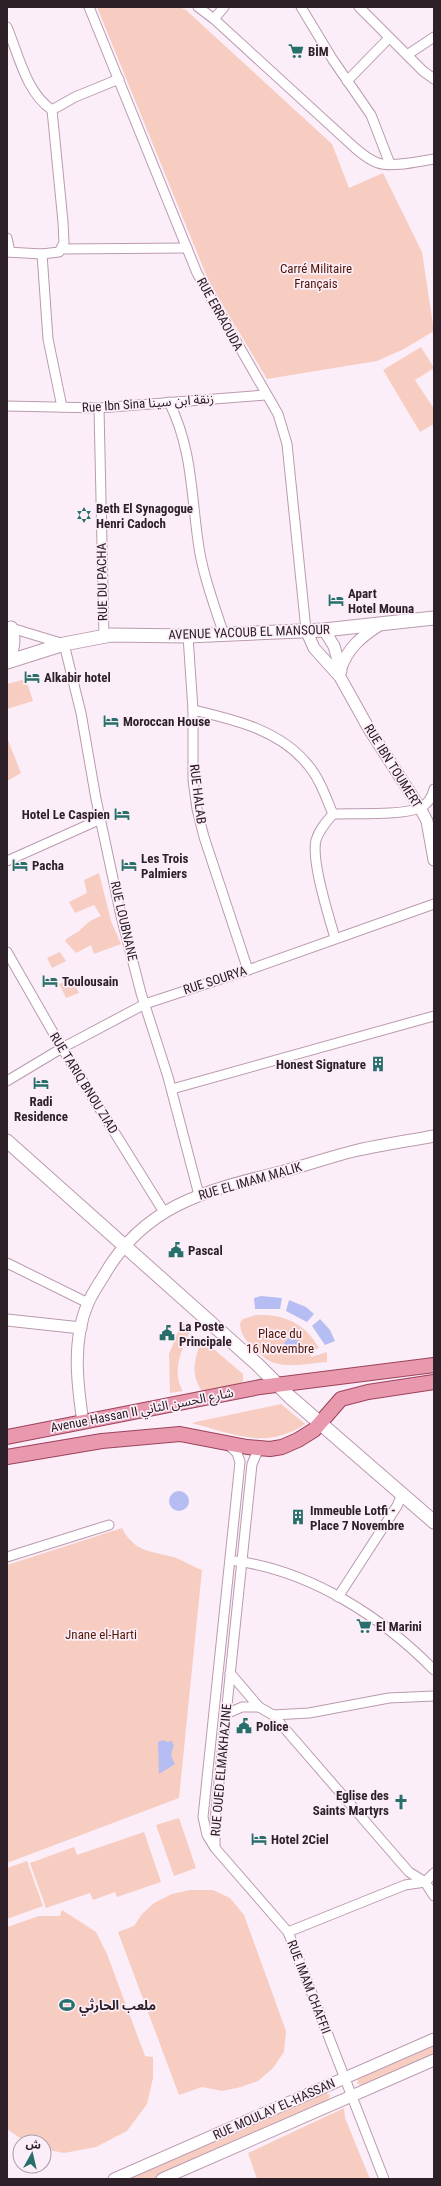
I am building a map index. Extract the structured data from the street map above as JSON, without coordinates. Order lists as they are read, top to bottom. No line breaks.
{"streets":{"main road":["AVENUE YACOUB EL MANSOUR","Avenue Hassan II شارع الحسن الثاني"],"street":["RUE ERRAOUDA","Rue Ibn Sina زنقة ابن سينا","RUE DU PACHA","RUE IBN TOUMERT","RUE HALAB","RUE LOUBNANE","RUE SOURYA","RUE TARIQ BNOU ZIAD","RUE EL IMAM MALIK","RUE OUED ELMAKHAZINE","RUE IMAM CHAFFII","RUE MOULAY EL-HASSAN"]},"crossings":[["RUE ERRAOUDA","Rue Ibn Sina زنقة ابن سينا"],["RUE ERRAOUDA","AVENUE YACOUB EL MANSOUR"],["RUE ERRAOUDA","RUE IBN TOUMERT"],["Rue Ibn Sina زنقة ابن سينا","RUE DU PACHA"],["RUE DU PACHA","AVENUE YACOUB EL MANSOUR"],["AVENUE YACOUB EL MANSOUR","RUE IBN TOUMERT"],["AVENUE YACOUB EL MANSOUR","RUE HALAB"],["AVENUE YACOUB EL MANSOUR","RUE LOUBNANE"],["RUE HALAB","RUE SOURYA"],["RUE LOUBNANE","RUE SOURYA"],["RUE LOUBNANE","RUE EL IMAM MALIK"],["RUE SOURYA","RUE TARIQ BNOU ZIAD"],["RUE TARIQ BNOU ZIAD","RUE EL IMAM MALIK"],["RUE EL IMAM MALIK","Avenue Hassan II شارع الحسن الثاني"],["Avenue Hassan II شارع الحسن الثاني","RUE OUED ELMAKHAZINE"],["RUE OUED ELMAKHAZINE","RUE IMAM CHAFFII"],["RUE IMAM CHAFFII","RUE MOULAY EL-HASSAN"]],"parks":["Carré Militaire Français","Place du 16 Novembre","Jnane el-Harti"],"places":{"supermarket":["BİM","El Marini"],"synagogue":["Beth El Synagogue Henri Cadoch"],"hotel":["Apart Hotel Mouna","Alkabir hotel","Moroccan House","Hotel Le Caspien","Pacha","Les Trois Palmiers","Toulousain","Radi Residence","Hotel 2Ciel"],"building":["Honest Signature","Immeuble Lotfi - Place 7 Novembre"],"public building":["Pascal","La Poste Principale","Police"],"church":["Eglise des Saints Martyrs"],"sports":["ملعب الحارثي"]},"north":"top"}
